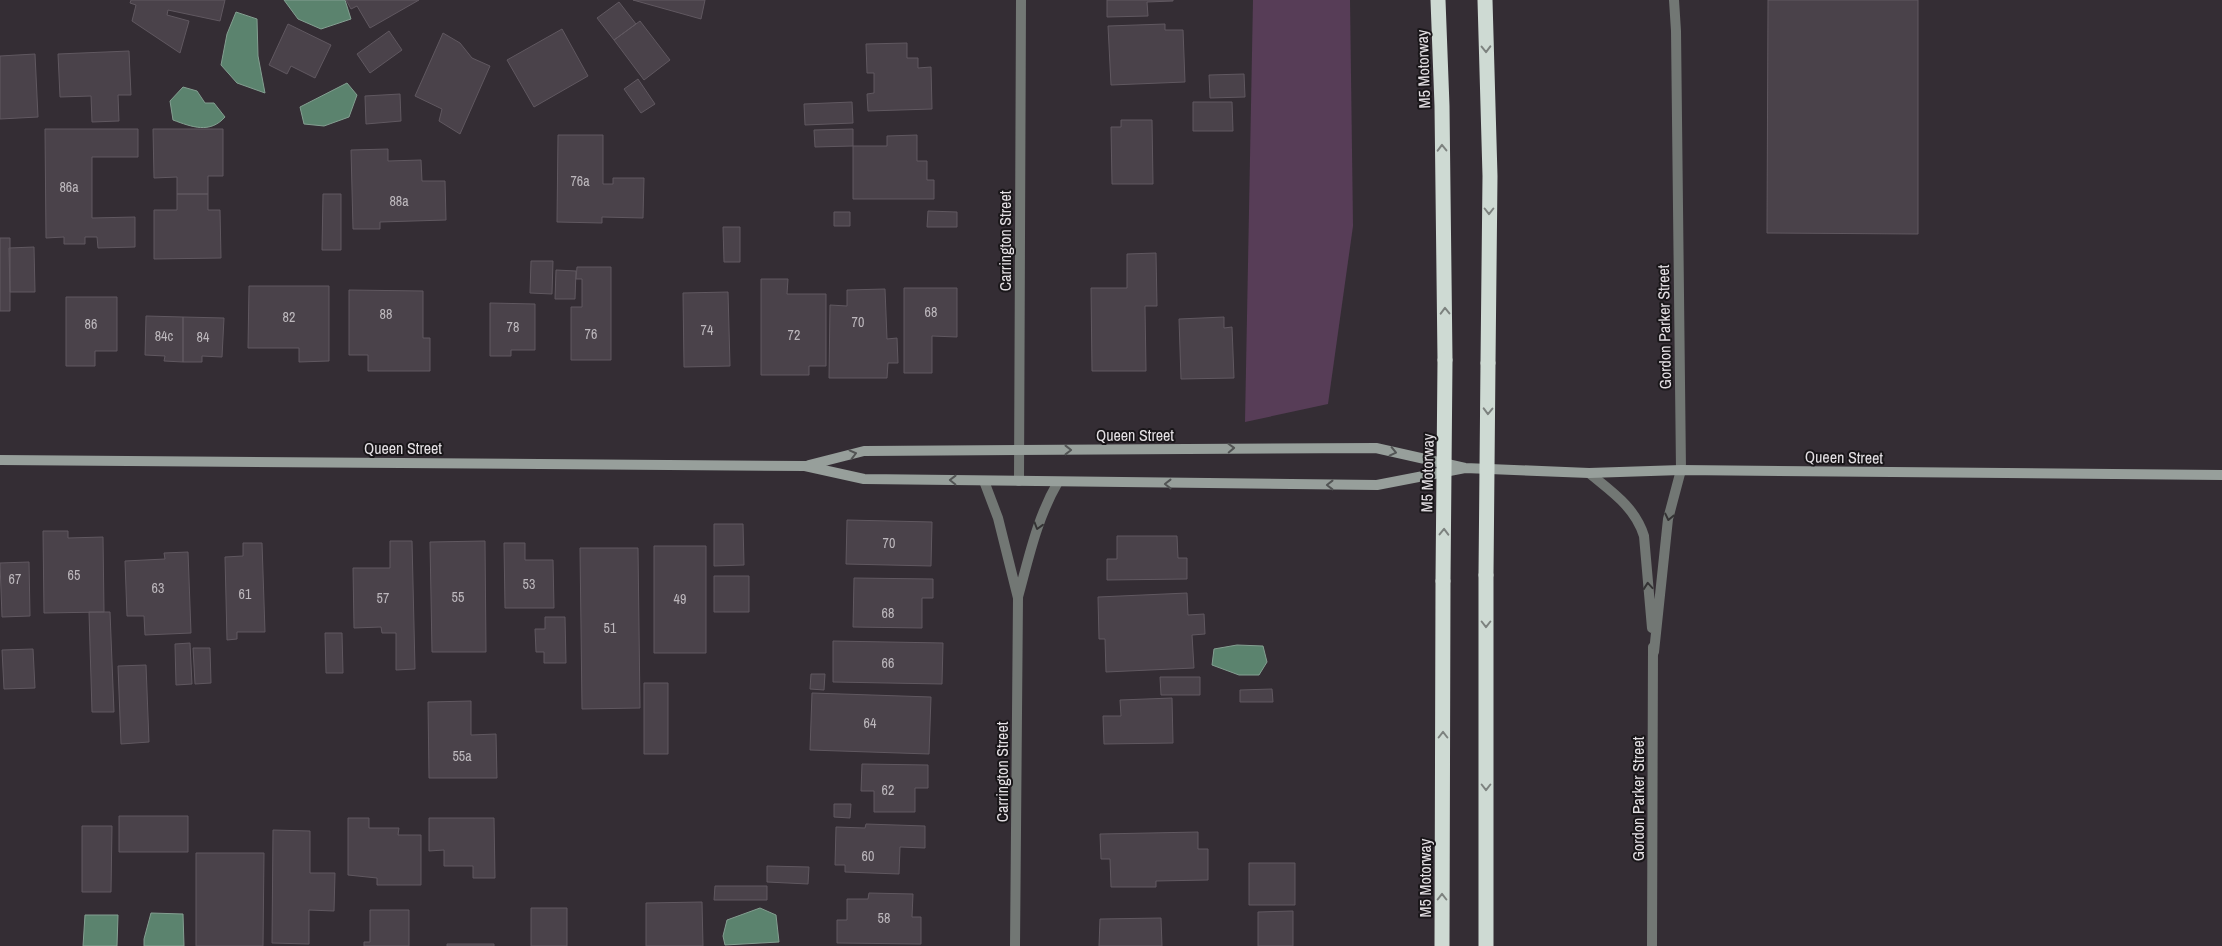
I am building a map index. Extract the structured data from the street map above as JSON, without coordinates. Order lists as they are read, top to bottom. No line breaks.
{"streets":{"highway":["M5 Motorway"],"main road":["Queen Street"],"street":["Carrington Street","Gordon Parker Street"]},"crossings":[["Carrington Street","Queen Street"],["Gordon Parker Street","Queen Street"]],"house_numbers":["76a","86a","88a","68","88","82","70","86","78","74","76","72","84c","84","70","65","67","53","63","61","55","57","49","68","51","66","64","55a","62","60","58"]}
